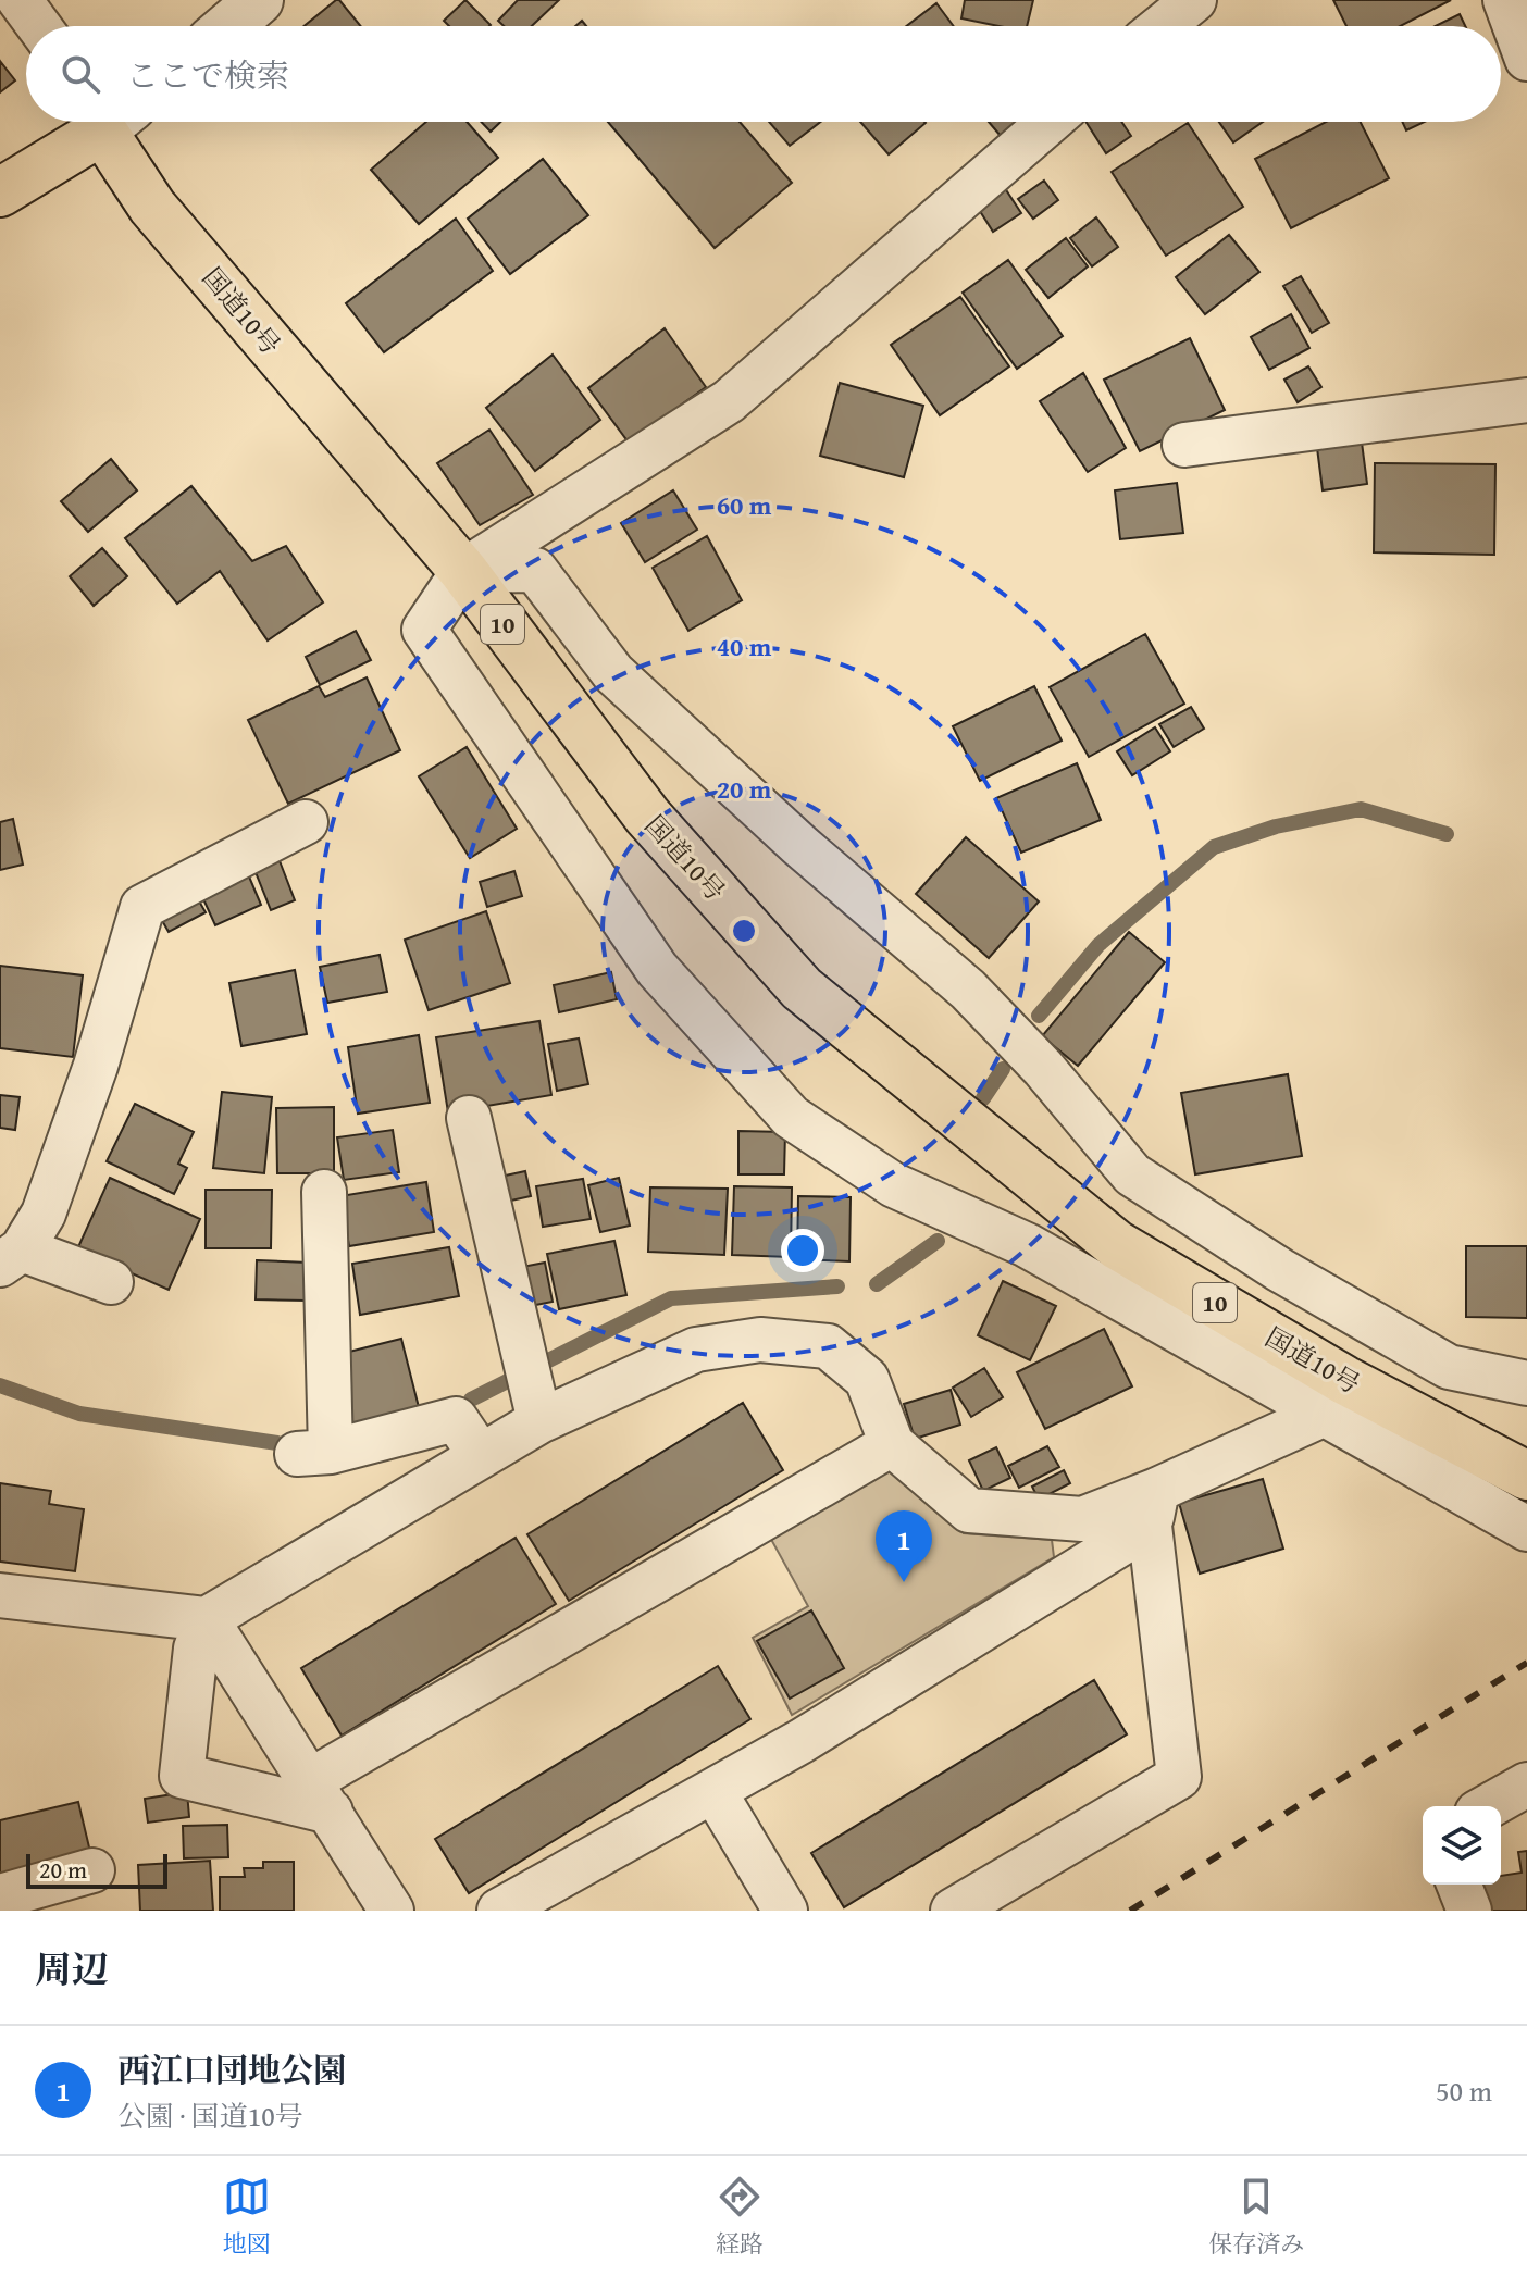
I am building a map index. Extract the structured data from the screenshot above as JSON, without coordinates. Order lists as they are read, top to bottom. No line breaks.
{"streets":{"highway":["国道10号","10"]},"scale_bar":"20 m","page":{"search":"ここで検索","pins":"1","scale":"20 m","heading":"周辺","list":[{"mark":"1","name":"西江口団地公園","note":"公園 · 国道10号","value":"50 m"}],"nav":["地図","経路","保存済み"]},"rings":["60 m","40 m","20 m"]}
